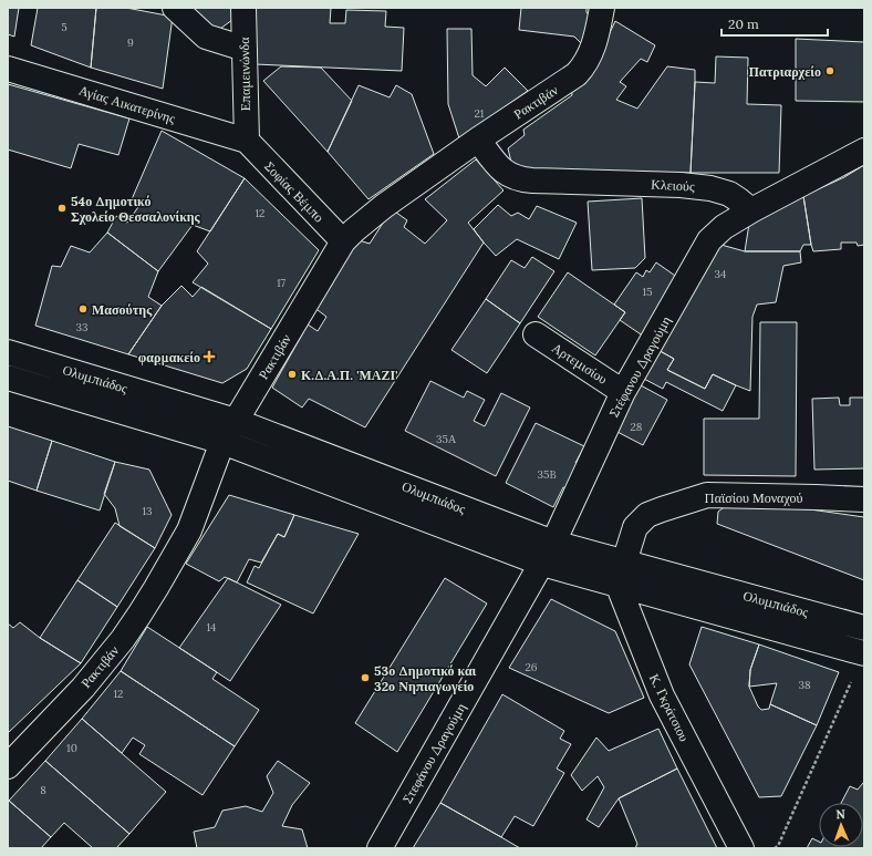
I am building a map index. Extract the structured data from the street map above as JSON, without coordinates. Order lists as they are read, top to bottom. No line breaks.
{"streets":{"street":["Επαμεινώνδα","Ρακτιβάν","Αγίας Αικατερίνης","Κλειούς","Σοφίας Βέμπο","Αρτεμισίου","Στέφανου Δραγούμη","Ολυμπιάδος","Παϊσίου Μοναχού","Κ. Γκράτσιου","Στεφάνου Δραγούμη"]},"crossings":[["Επαμεινώνδα","Αγίας Αικατερίνης"],["Επαμεινώνδα","Σοφίας Βέμπο"],["Ρακτιβάν","Κλειούς"],["Ρακτιβάν","Σοφίας Βέμπο"],["Ρακτιβάν","Ολυμπιάδος"],["Αγίας Αικατερίνης","Σοφίας Βέμπο"],["Κλειούς","Στέφανου Δραγούμη"],["Αρτεμισίου","Στέφανου Δραγούμη"],["Στέφανου Δραγούμη","Ολυμπιάδος"],["Στέφανου Δραγούμη","Στεφάνου Δραγούμη"],["Ολυμπιάδος","Παϊσίου Μοναχού"],["Ολυμπιάδος","Κ. Γκράτσιου"],["Ολυμπιάδος","Στεφάνου Δραγούμη"],["Παϊσίου Μοναχού","Κ. Γκράτσιου"]],"places":{"other":["Πατριαρχείο","54ο Δημοτικό Σχολείο Θεσσαλονίκης","Μασούτης","Κ.Δ.Α.Π. 'ΜΑΖΙ'","53ο Δημοτικό και 32ο Νηπιαγωγείο"],"health":["φαρμακείο"]},"house_numbers":["5","9","21","12","34","17","15","33","28","35Α","35B","13","14","26","38","12","10","8"],"scale_bar":"20 m","north":"top"}
